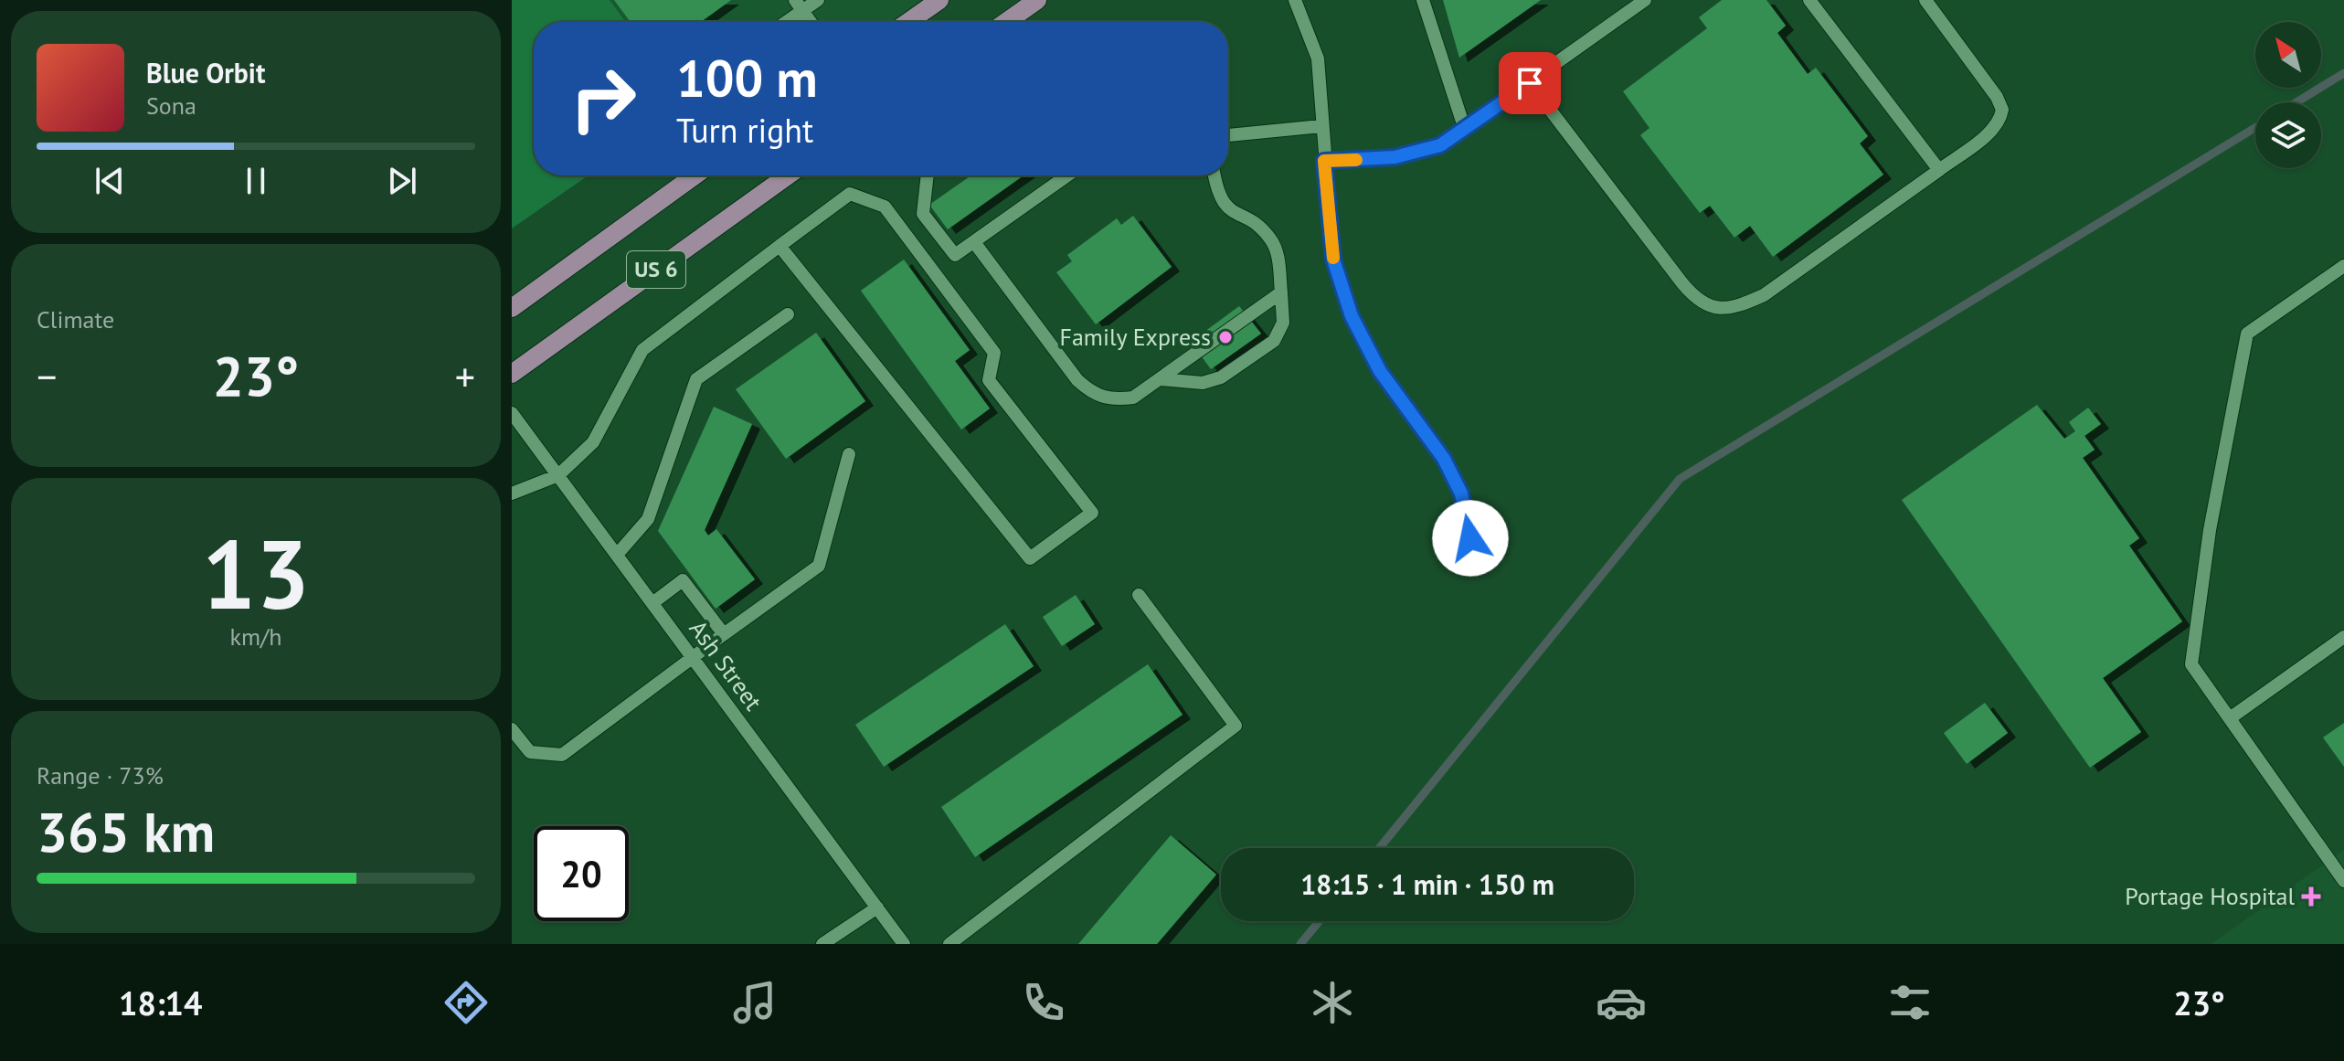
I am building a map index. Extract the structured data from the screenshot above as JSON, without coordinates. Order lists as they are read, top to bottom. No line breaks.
{"streets":{"main road":["US 6"],"street":["Ash Street"]},"places":{"other":["Family Express"],"health":["Portage Hospital"]},"north":"top left","page":{"turn":["100 m","Turn right"],"song":["Blue Orbit","Sona"],"tile":["Climate",["13","km/h"],["Range · 73%","365 km"]],"heat":["−","23°","+"],"limit":"20","trip":"18:15 · 1 min · 150 m","tabs":["18:14","23°"]}}
